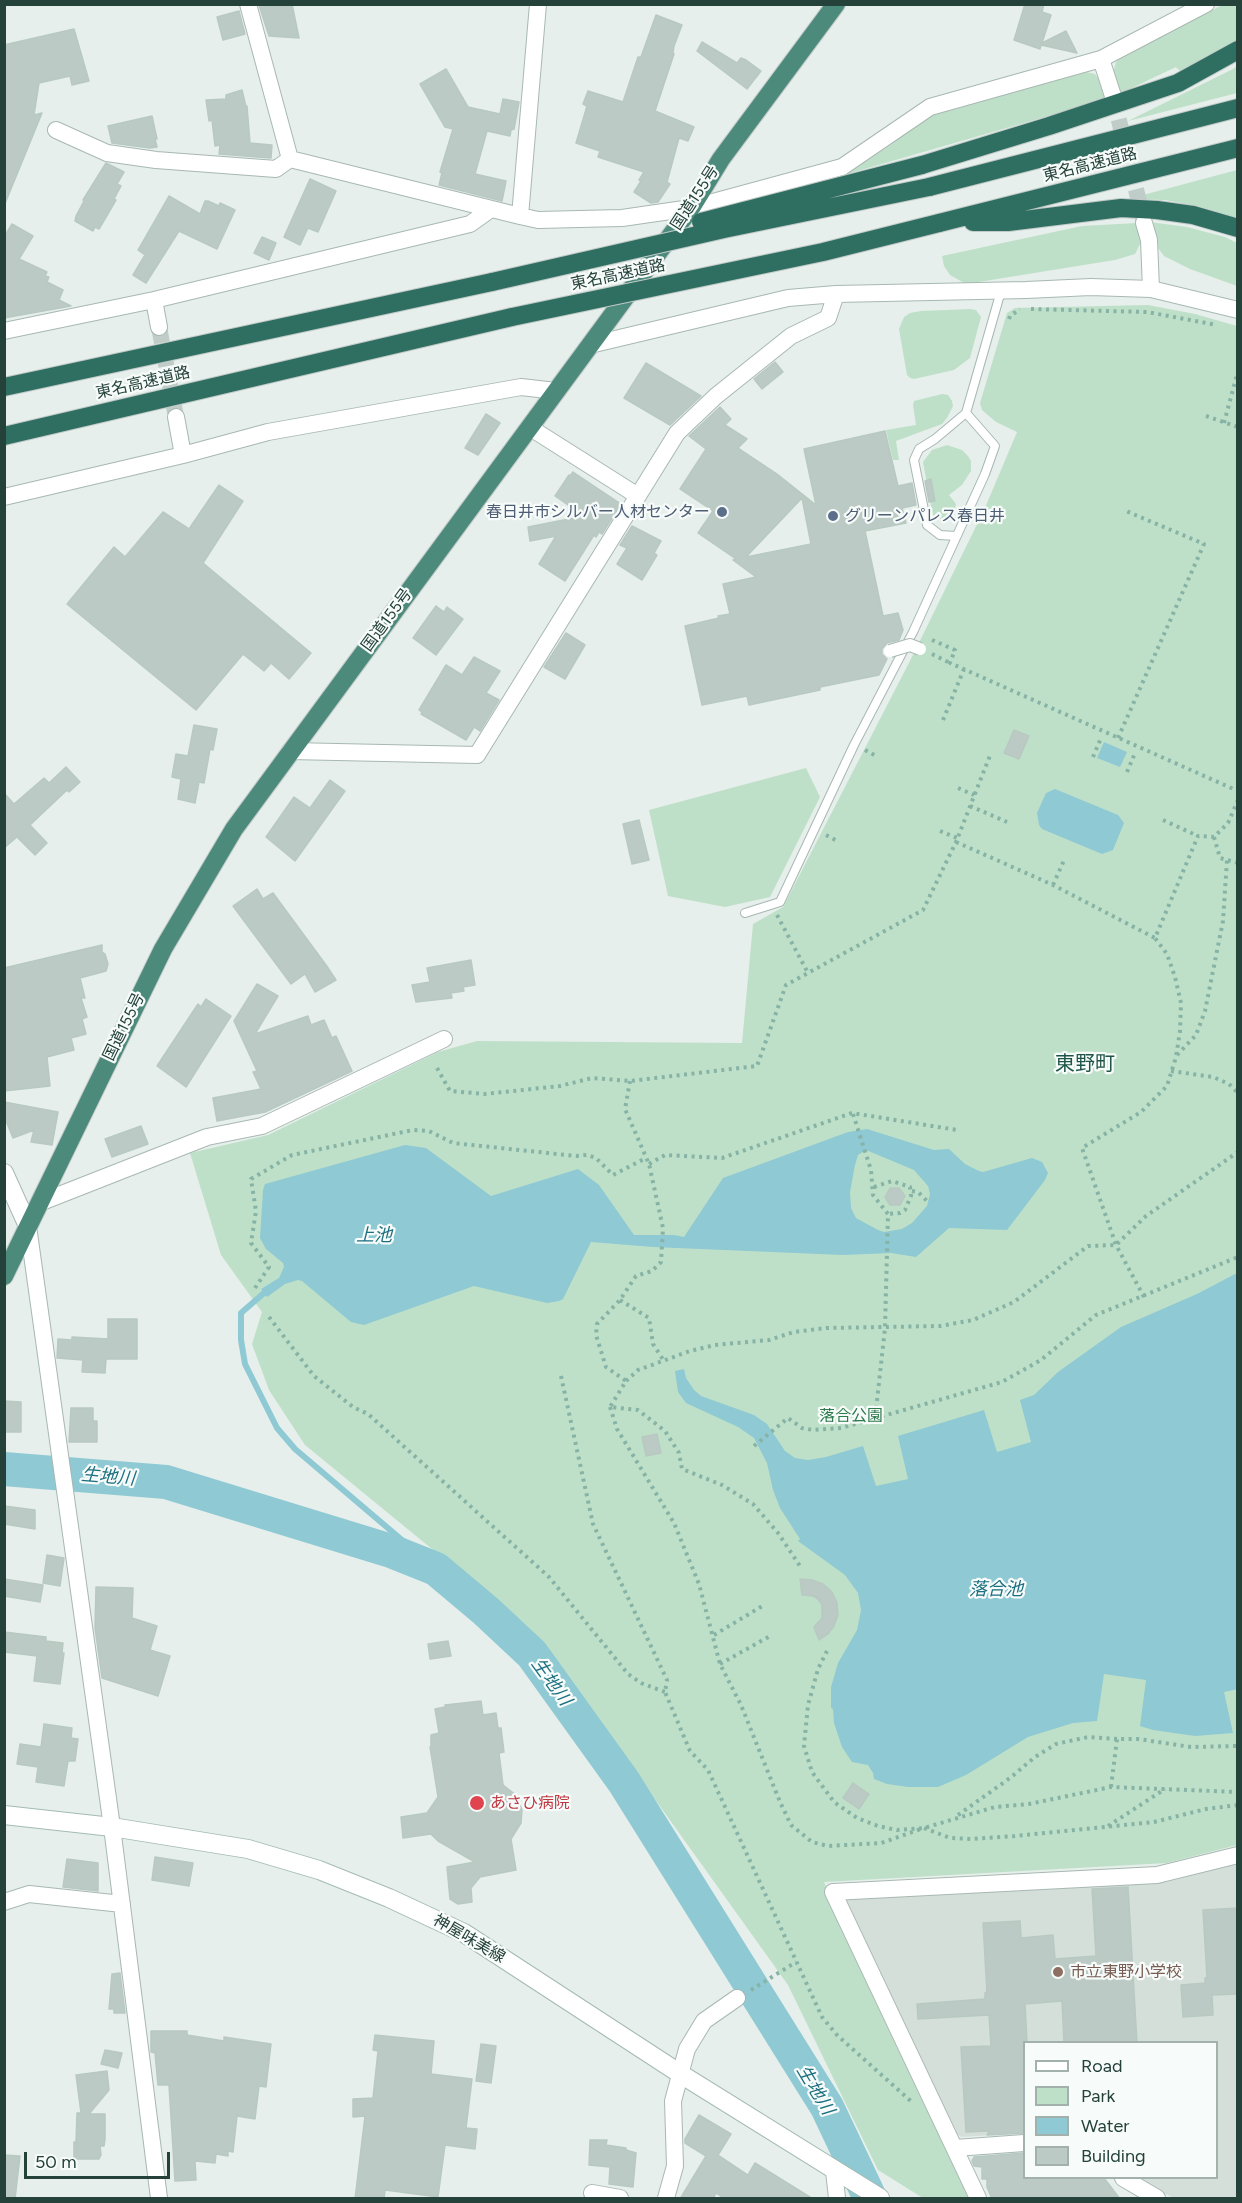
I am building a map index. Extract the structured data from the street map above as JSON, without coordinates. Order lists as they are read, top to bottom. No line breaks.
{"streets":{"highway":["東名高速道路","国道155号"],"main road":["神屋味美線"]},"districts":["東野町"],"water":["上池","生地川","落合池"],"parks":["落合公園"],"places":["春日井市シルバー人材センター","グリーンパレス春日井","あさひ病院","市立東野小学校"],"legend":["Road","Park","Water","Building"],"scale_bar":"50 m"}
